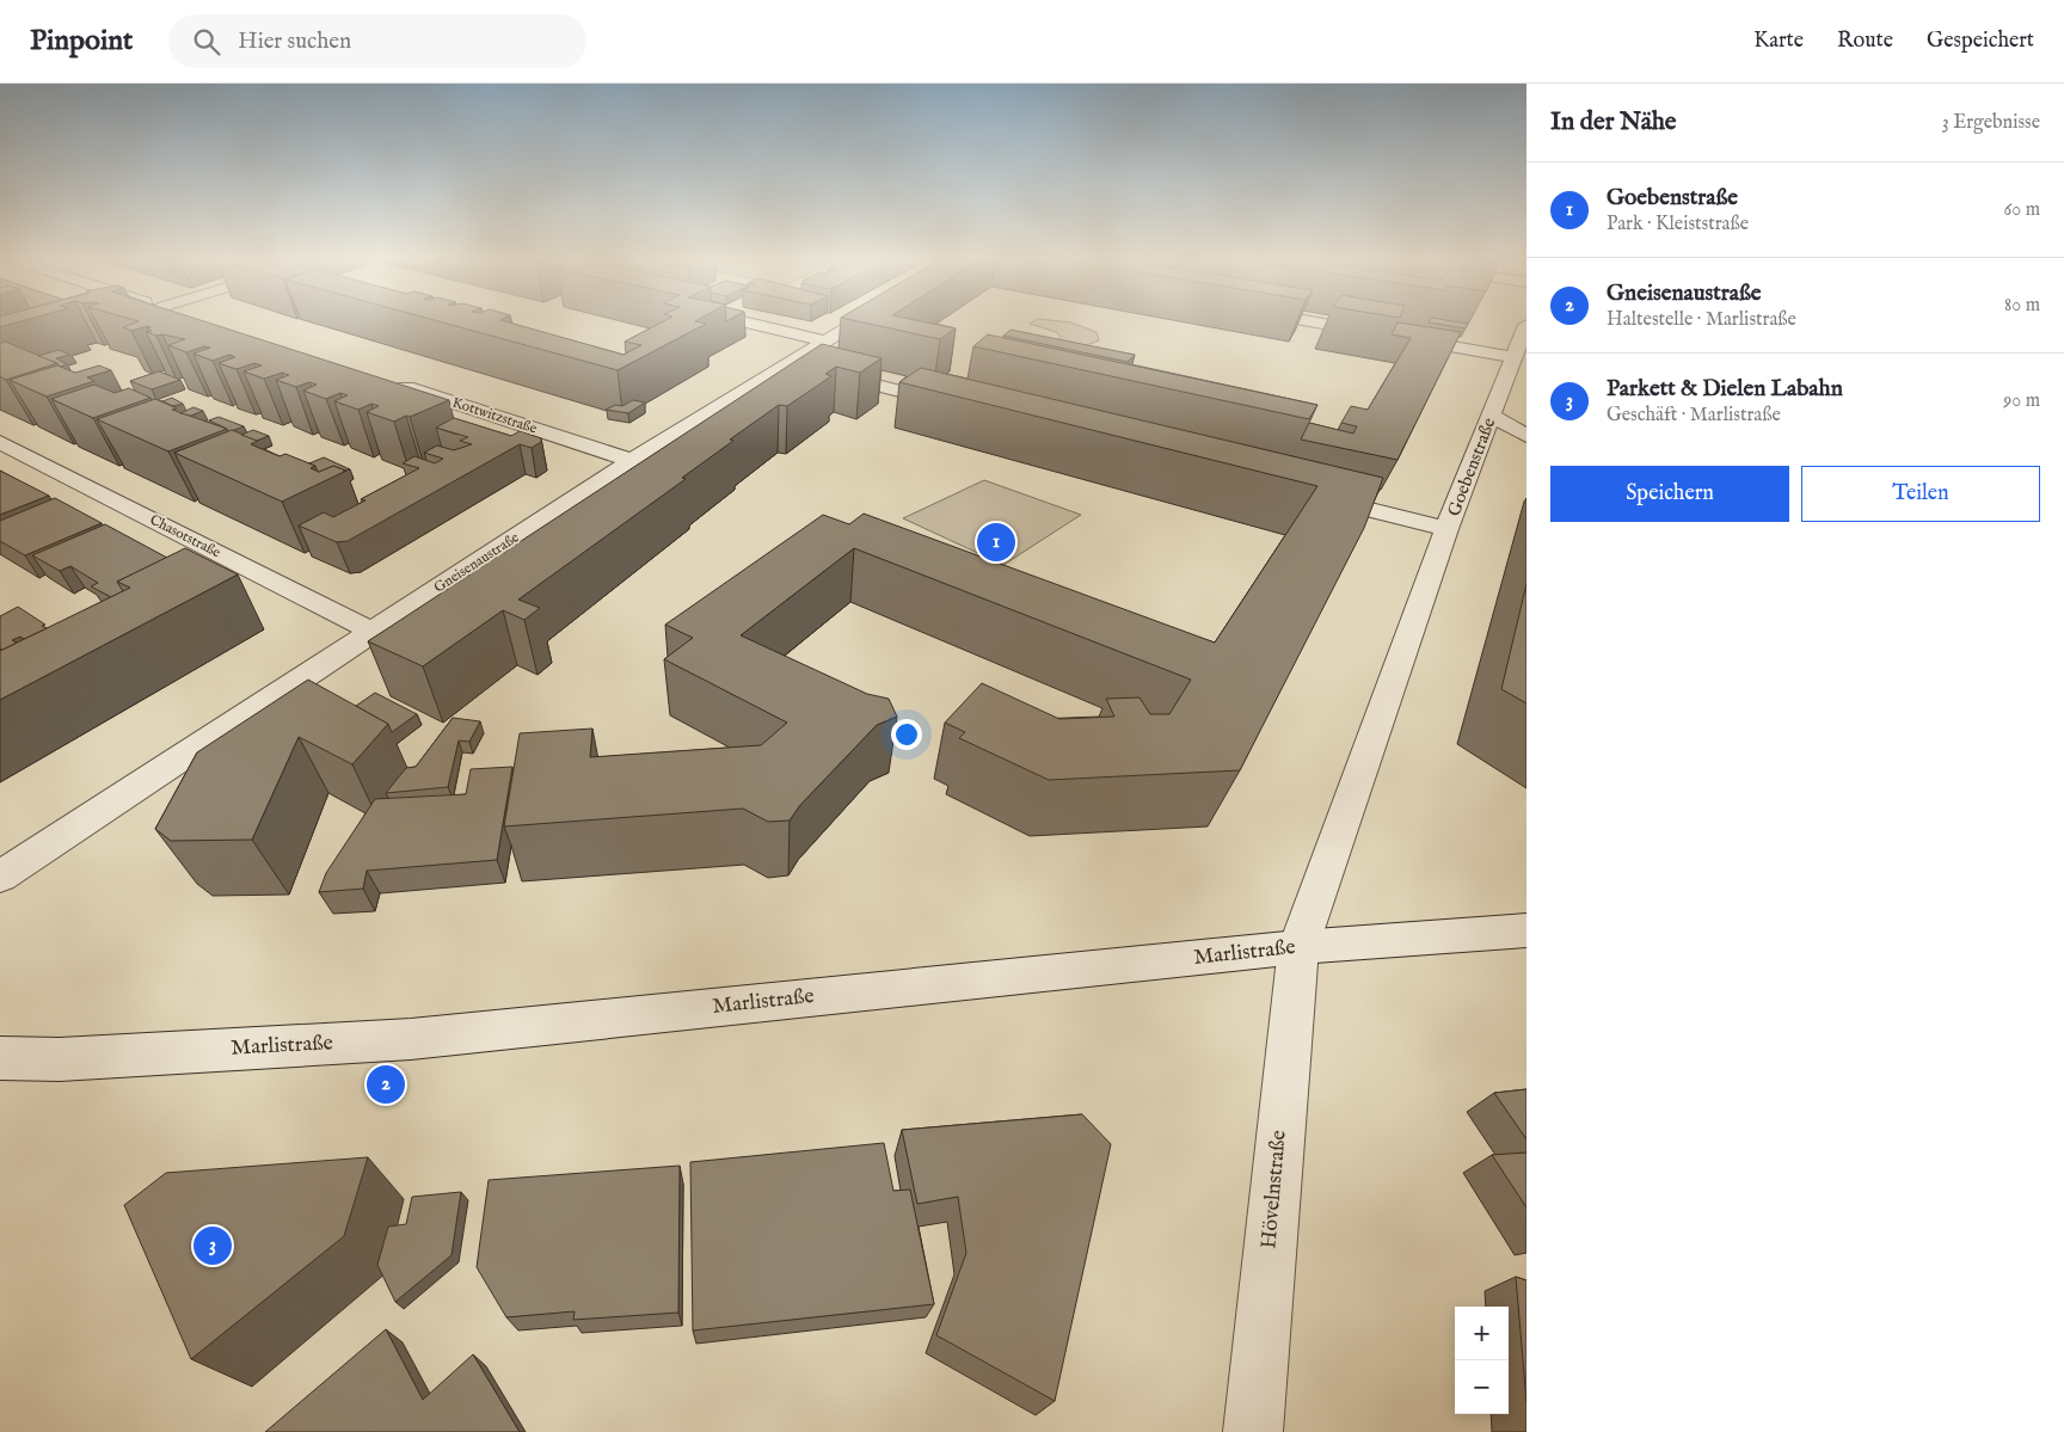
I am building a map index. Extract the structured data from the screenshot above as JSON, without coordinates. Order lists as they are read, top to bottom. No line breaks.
{"streets":{"street":["Kottwitzstraße","Goebenstraße","Chasotstraße","Gneisenaustraße","Marlistraße","Hövelnstraße"]},"crossings":[["Kottwitzstraße","Gneisenaustraße"],["Goebenstraße","Marlistraße"],["Goebenstraße","Hövelnstraße"],["Chasotstraße","Gneisenaustraße"],["Marlistraße","Hövelnstraße"]],"page":{"header":"Pinpoint","search":"Hier suchen","nav":["Karte","Route","Gespeichert"],"heading":["In der Nähe","3 Ergebnisse"],"list":[{"mark":"1","name":"Goebenstraße","note":"Park · Kleiststraße","value":"60 m"},{"mark":"2","name":"Gneisenaustraße","note":"Haltestelle · Marlistraße","value":"80 m"},{"mark":"3","name":"Parkett & Dielen Labahn","note":"Geschäft · Marlistraße","value":"90 m"}],"buttons":["Speichern","Teilen"],"pins":["1","2","3"],"map_buttons":["+","−"]}}
